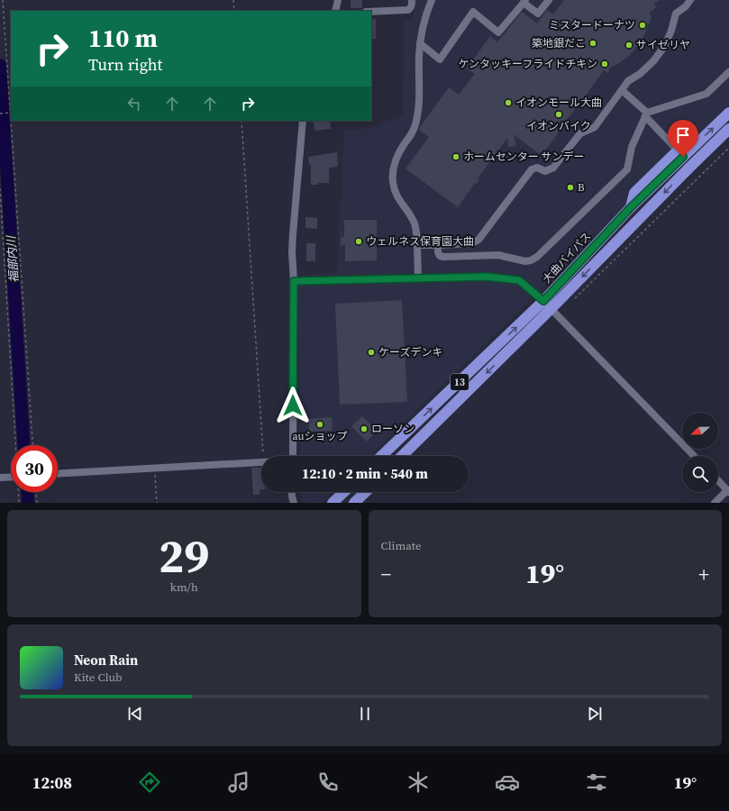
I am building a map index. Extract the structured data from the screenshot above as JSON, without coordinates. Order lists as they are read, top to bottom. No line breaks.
{"streets":{"highway":["大曲バイパス","13"]},"water":["福部内川"],"places":["ミスタードーナツ","築地銀だこ","サイゼリヤ","ケンタッキーフライドチキン","イオンモール大曲","イオンバイク","ホームセンター サンデー","B","ウェルネス保育園大曲","ケーズデンキ","auショップ","ローソン"],"north":"left","page":{"turn":["110 m","Turn right"],"limit":"30","trip":"12:10 · 2 min · 540 m","tile":[["29","km/h"],"Climate"],"heat":["−","19°","+"],"song":["Neon Rain","Kite Club"],"tabs":["12:08","19°"]}}
